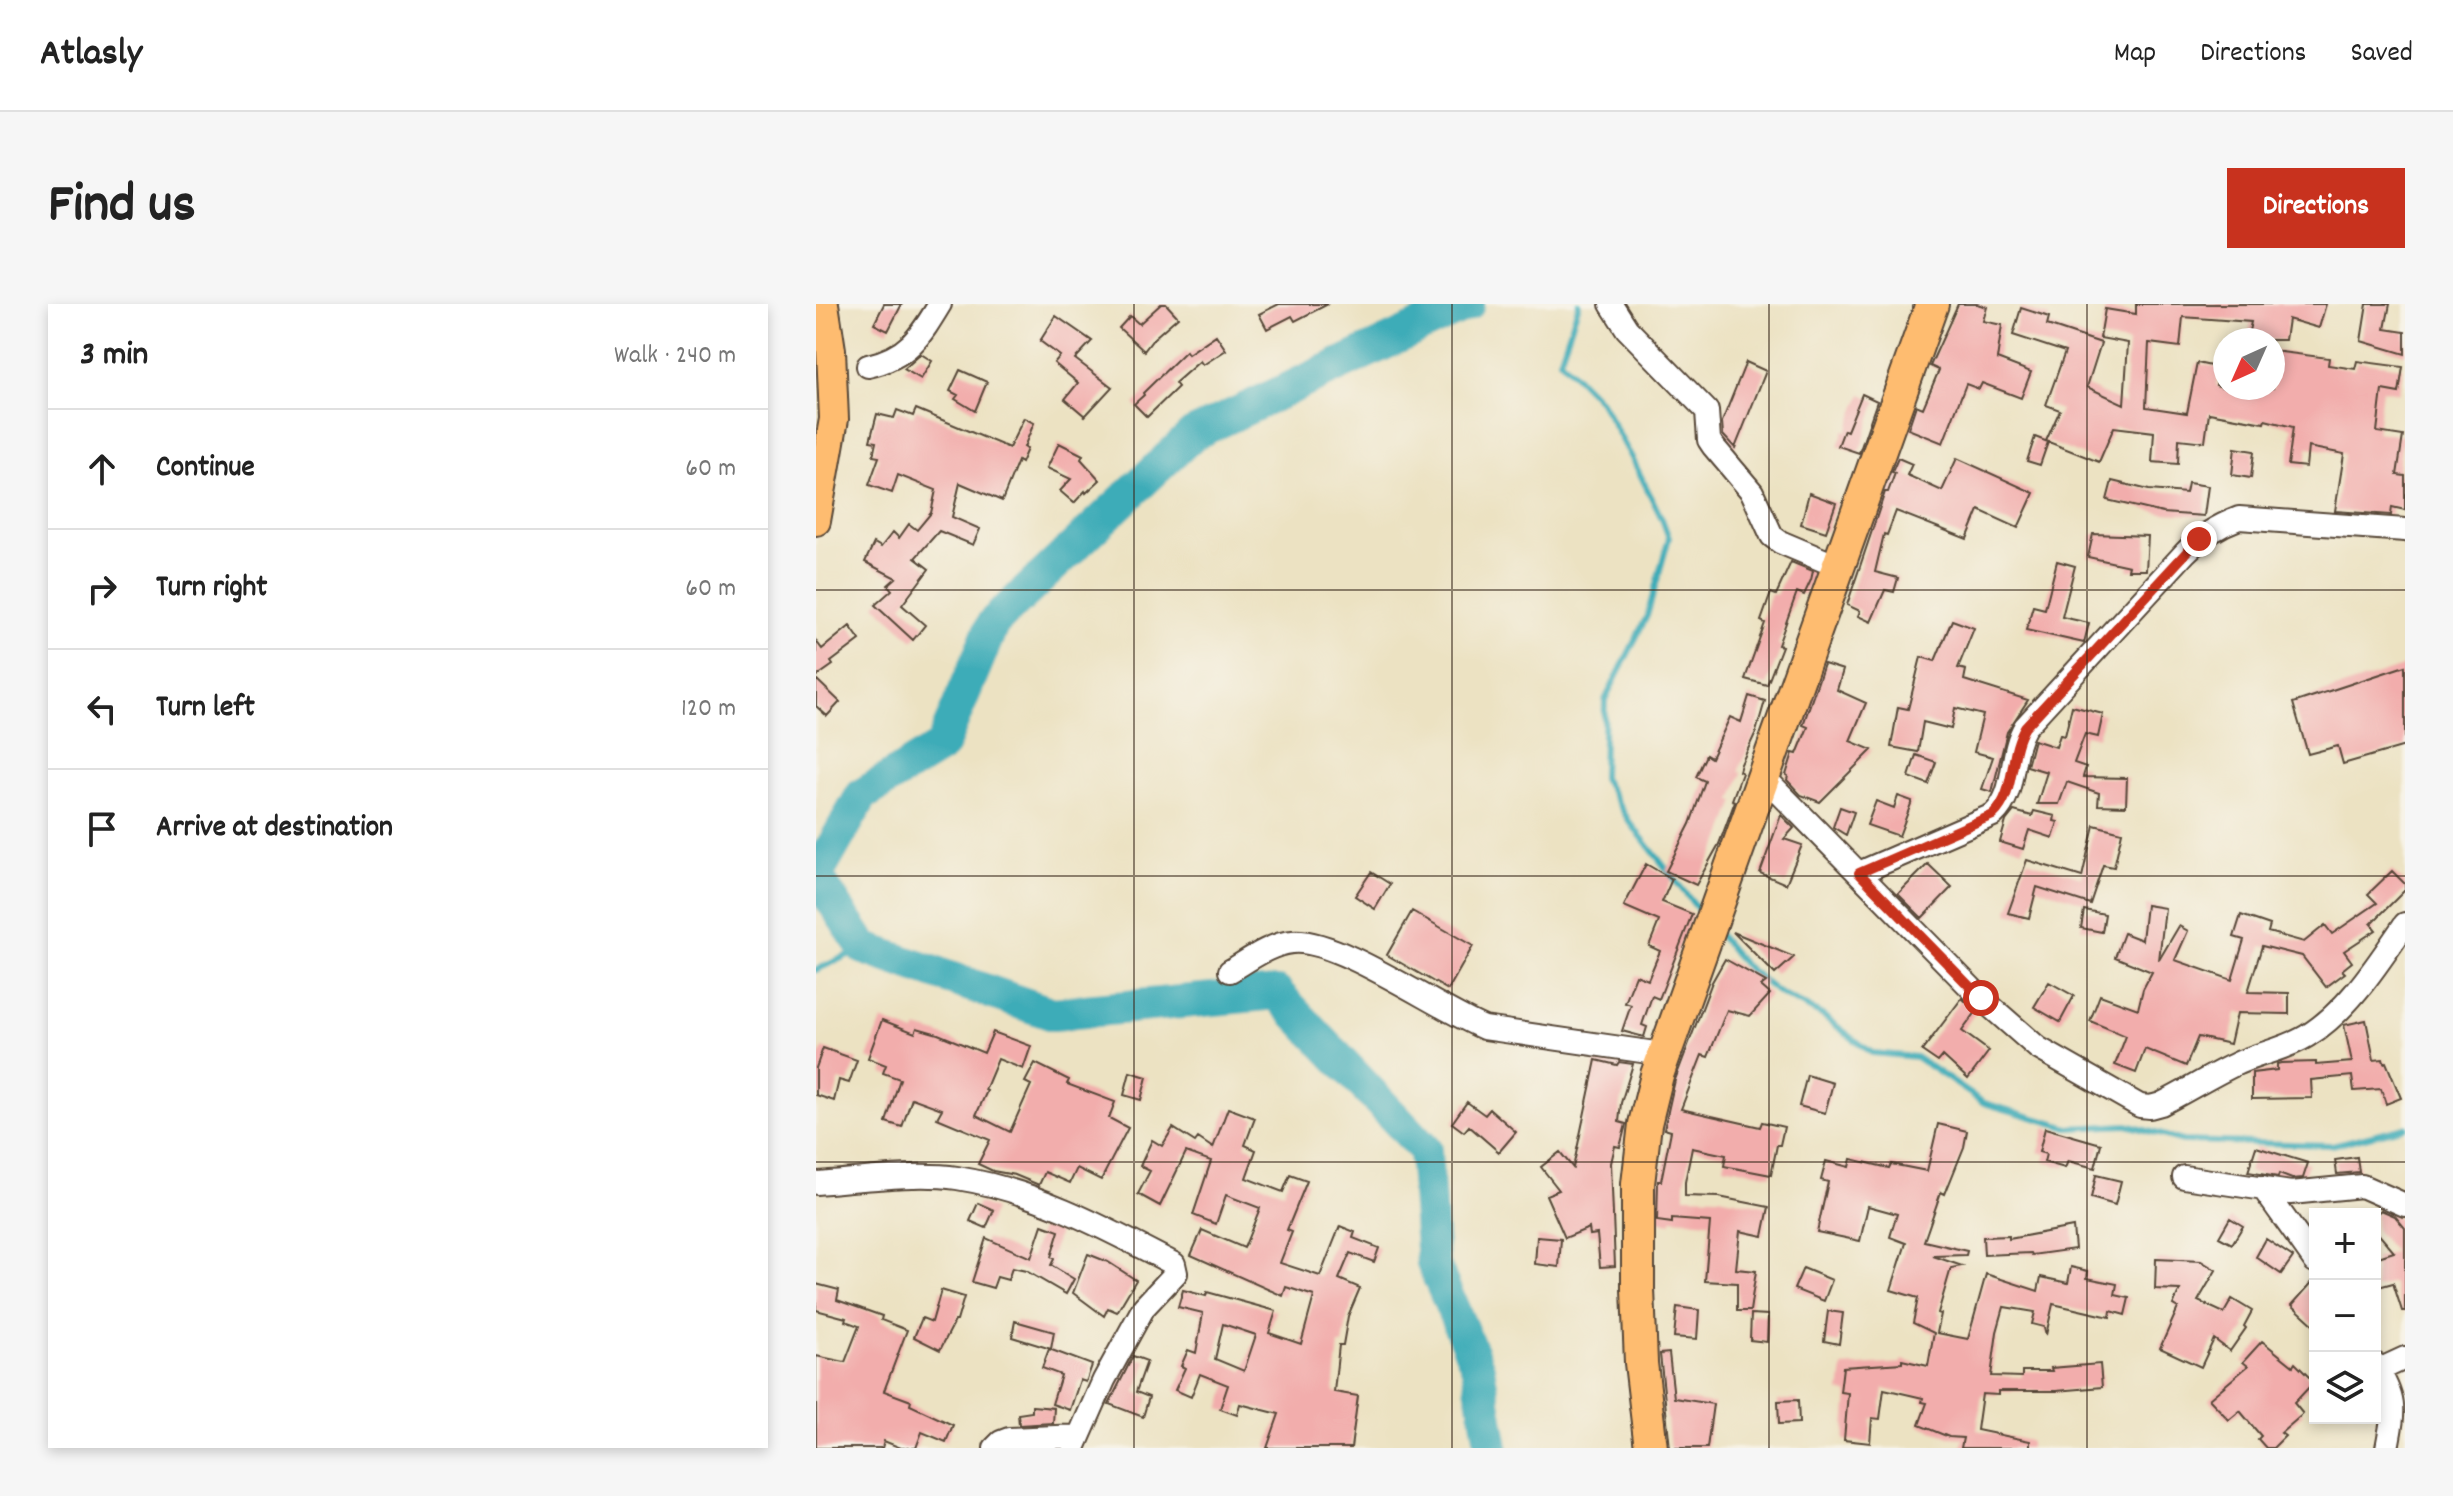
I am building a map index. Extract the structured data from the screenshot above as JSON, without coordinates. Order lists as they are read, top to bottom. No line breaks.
{"north":"bottom left","page":{"header":"Atlasly","nav":["Map","Directions","Saved"],"title":"Find us","buttons":"Directions","heading":["3 min","Walk · 240 m"],"list":[["Continue","60 m"],["Turn right","60 m"],["Turn left","120 m"],"Arrive at destination"],"map_buttons":["+","−"]}}
